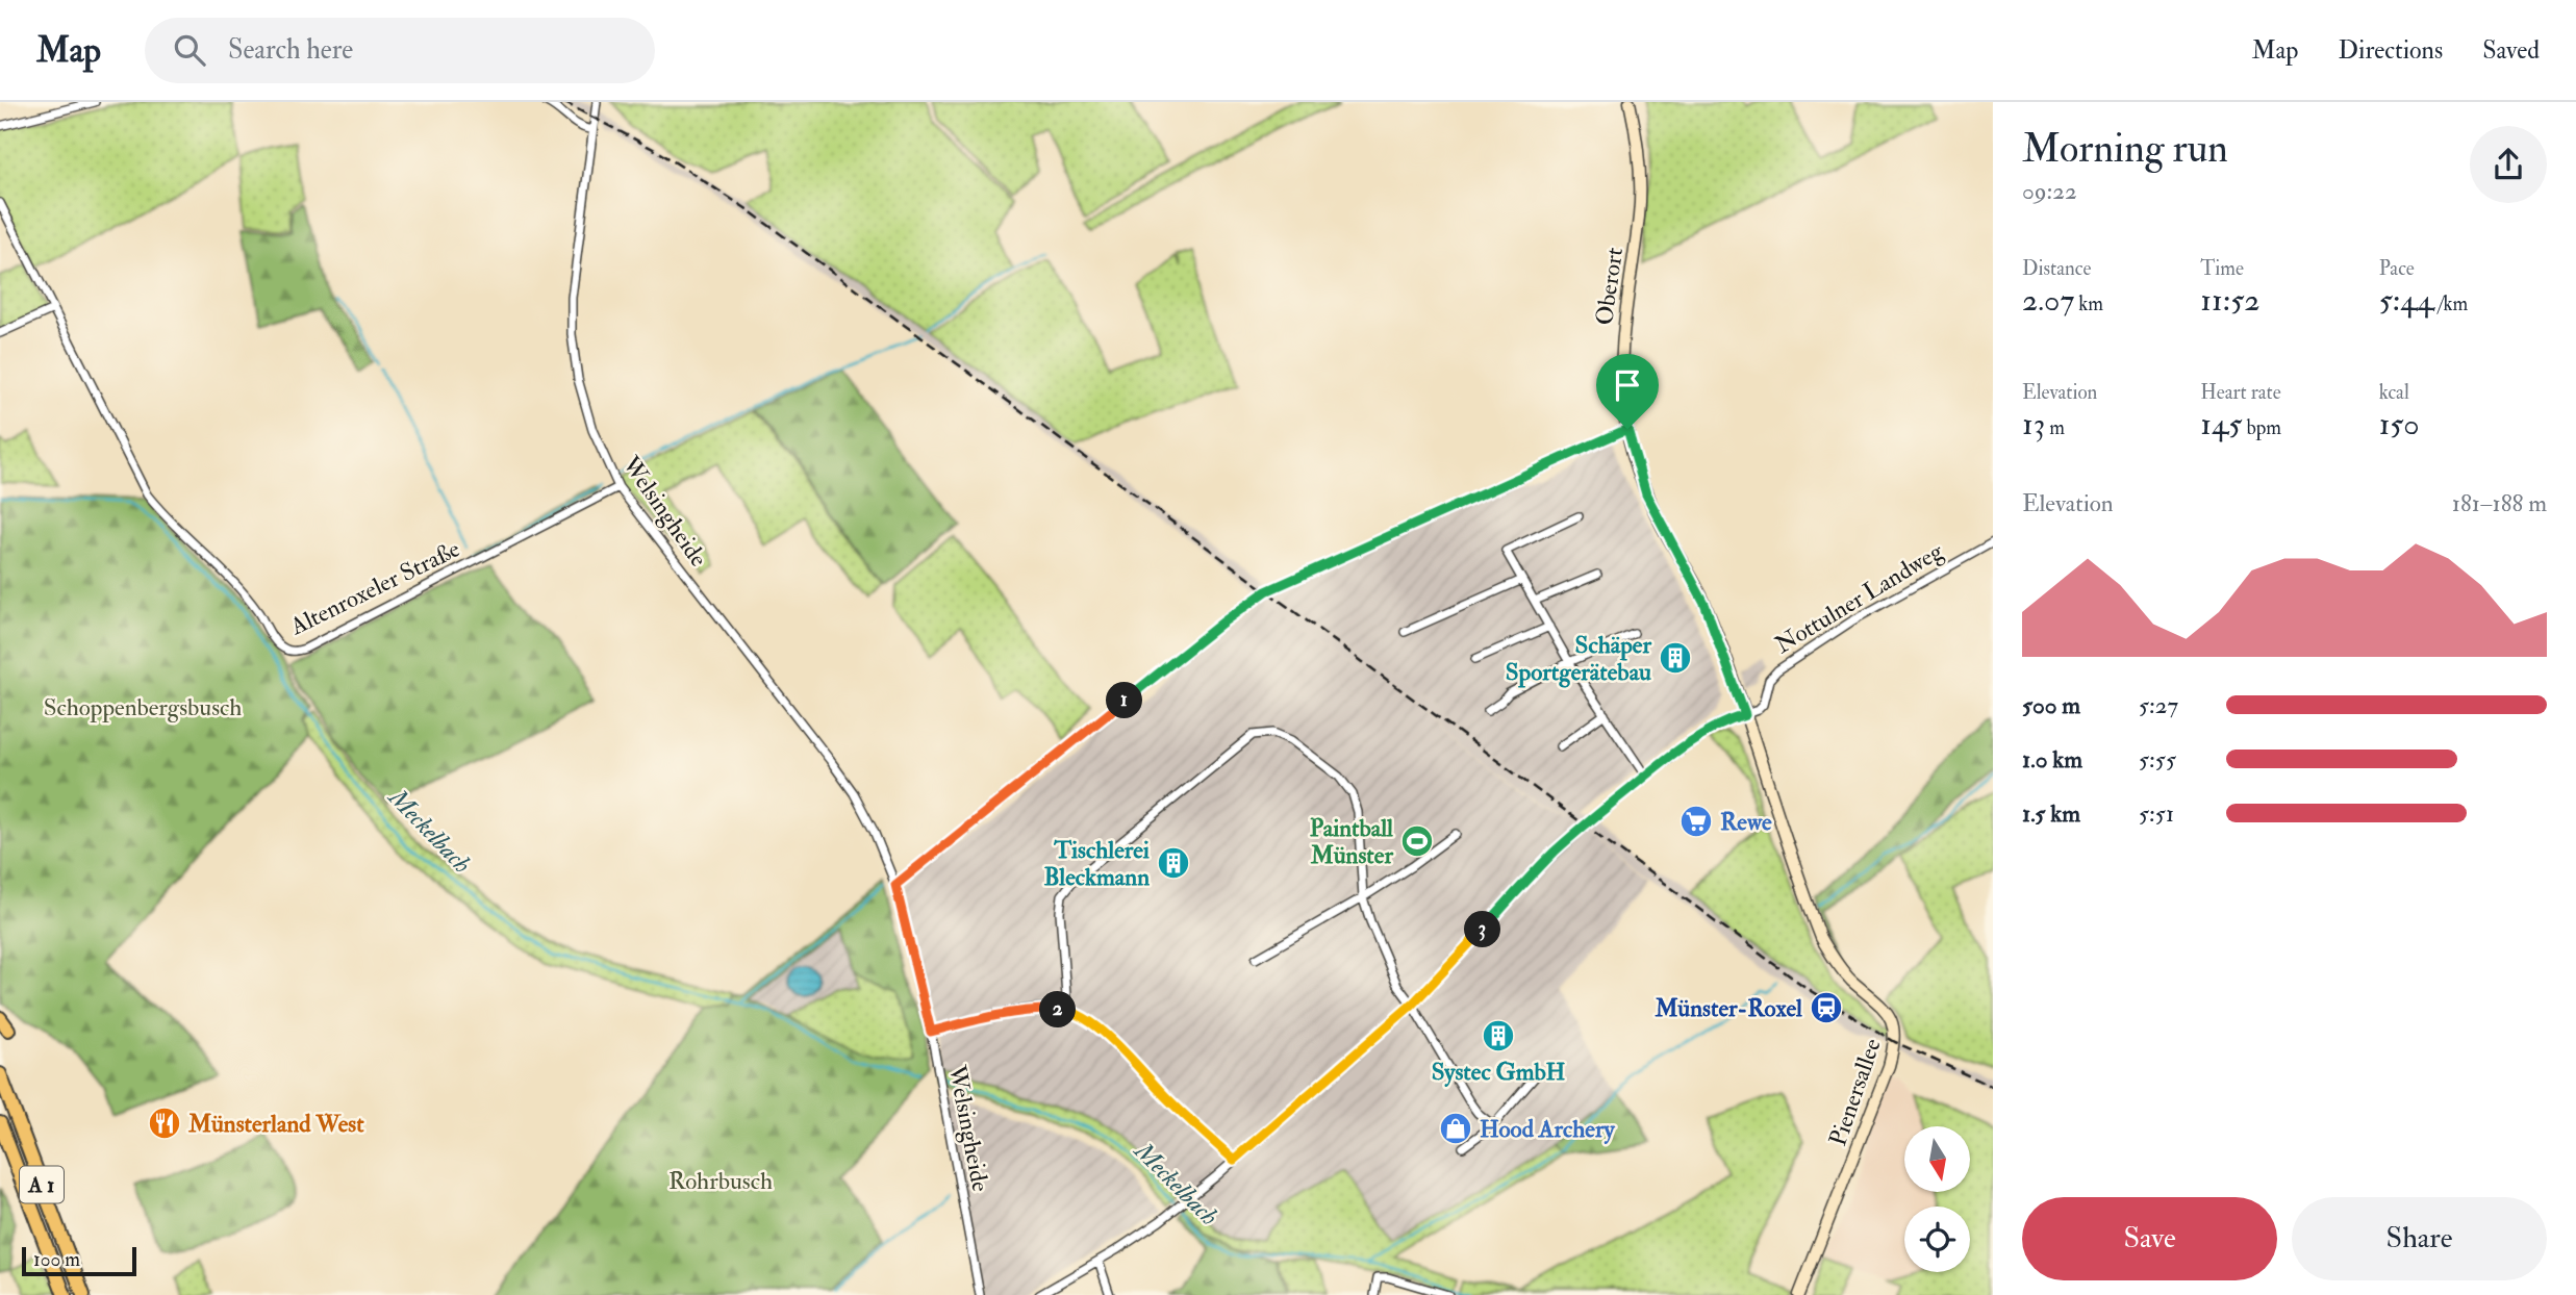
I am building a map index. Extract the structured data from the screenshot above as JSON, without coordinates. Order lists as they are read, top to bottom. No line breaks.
{"streets":{"highway":["A 1"],"main road":["Oberort","Pienersallee"],"street":["Welsingheide","Altenroxeler Straße","Nottulner Landweg"]},"crossings":[["Oberort","Nottulner Landweg"],["Oberort","Pienersallee"],["Welsingheide","Altenroxeler Straße"],["Nottulner Landweg","Pienersallee"]],"water":["Meckelbach"],"parks":["Schoppenbergsbusch","Rohrbusch"],"places":{"building":["Schäper Sportgerätebau","Tischlerei Bleckmann","Systec GmbH"],"supermarket":["Rewe"],"sports":["Paintball Münster"],"station":["Münster-Roxel"],"restaurant":["Münsterland West"],"shop":["Hood Archery"]},"scale_bar":"100 m","north":"bottom","page":{"header":"Map","search":"Search here","nav":["Map","Directions","Saved"],"heading":["Morning run","09:22"],"stats":[["Distance","2.07 km"],["Time","11:52"],["Pace","5:44 /km"],["Elevation","13 m"],["Heart rate","145 bpm"],["kcal","150"]],"chart":["Elevation","181–188 m"],"list":[{"name":"500 m","note":"5:27"},{"name":"1.0 km","note":"5:55"},{"name":"1.5 km","note":"5:51"}],"pins":["1","3","2"],"buttons":["Save","Share"],"scale":"100 m"}}
